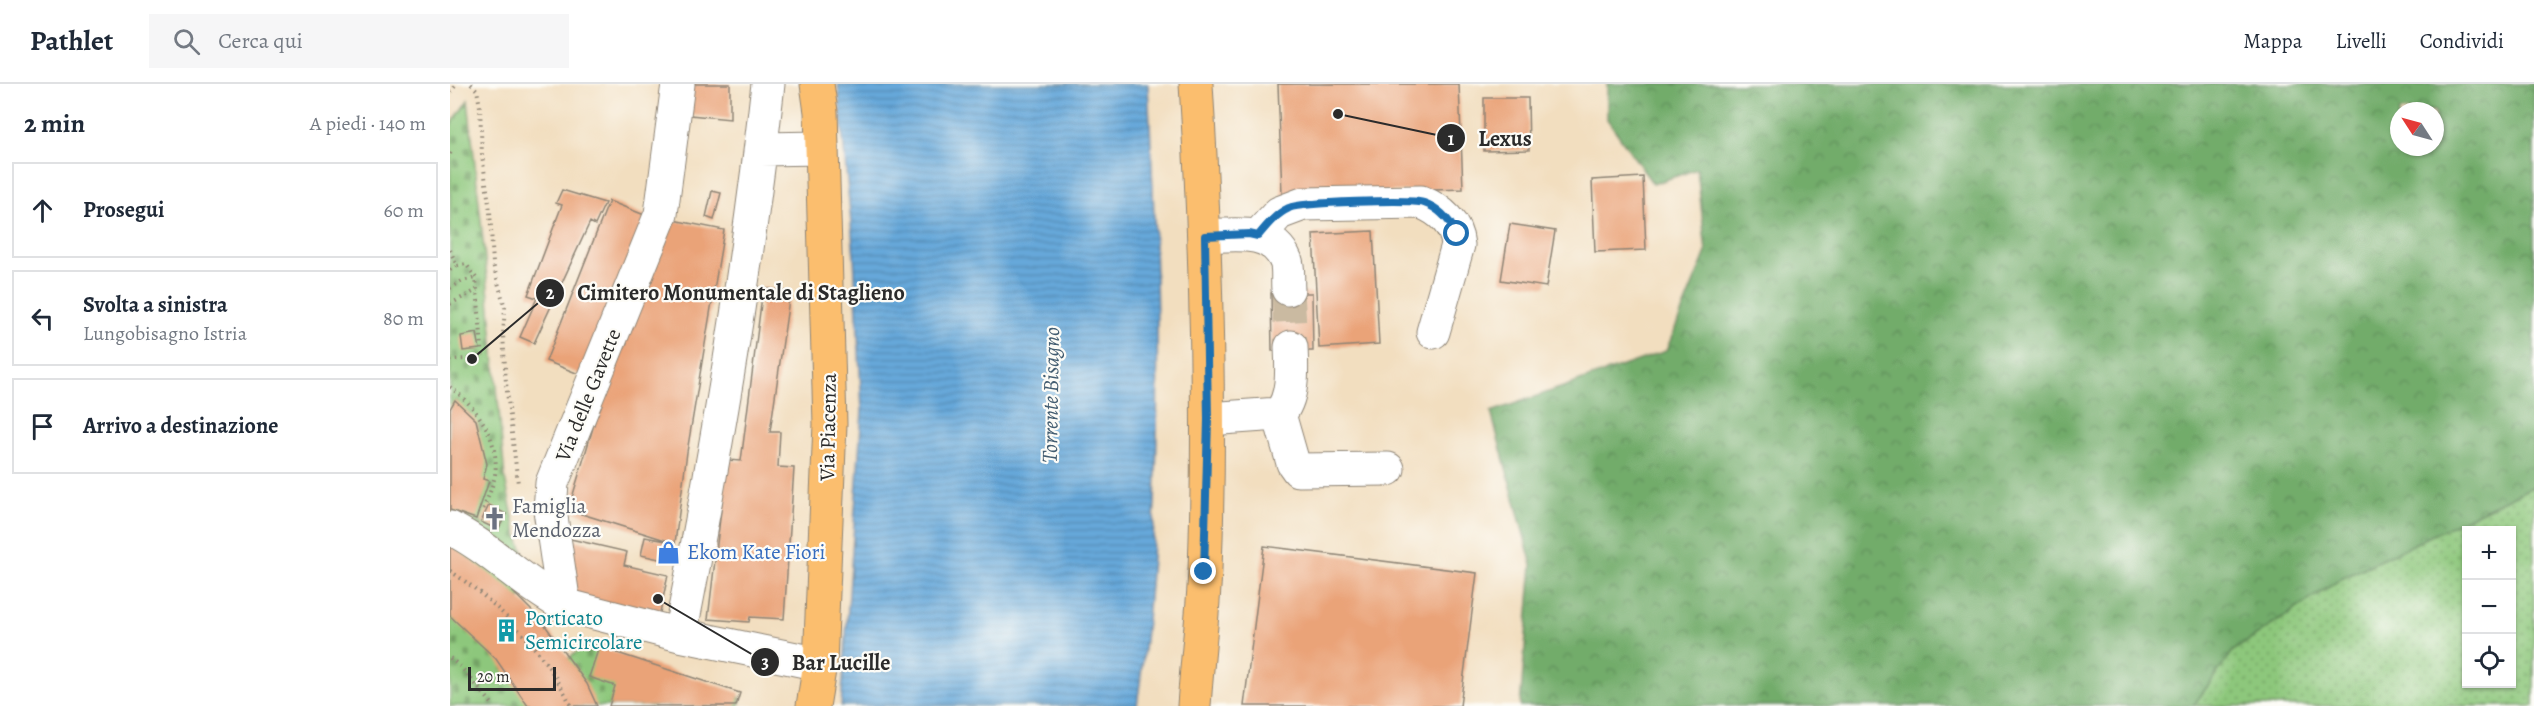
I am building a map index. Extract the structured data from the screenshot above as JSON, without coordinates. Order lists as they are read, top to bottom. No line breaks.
{"streets":{"main road":["Via Piacenza"],"street":["Via delle Gavette"]},"water":["Torrente Bisagno"],"places":{"other":["Lexus","Cimitero Monumentale di Staglieno","Bar Lucille"],"church":["Famiglia Mendozza"],"shop":["Ekom Kate Fiori"],"building":["Porticato Semicircolare"]},"scale_bar":"20 m","north":"top left","page":{"header":"Pathlet","search":"Cerca qui","nav":["Mappa","Livelli","Condividi"],"heading":["2 min","A piedi · 140 m"],"list":[["Prosegui","60 m"],["Svolta a sinistra","Lungobisagno Istria","80 m"],"Arrivo a destinazione"],"map_buttons":["+","−"],"scale":"20 m"}}
